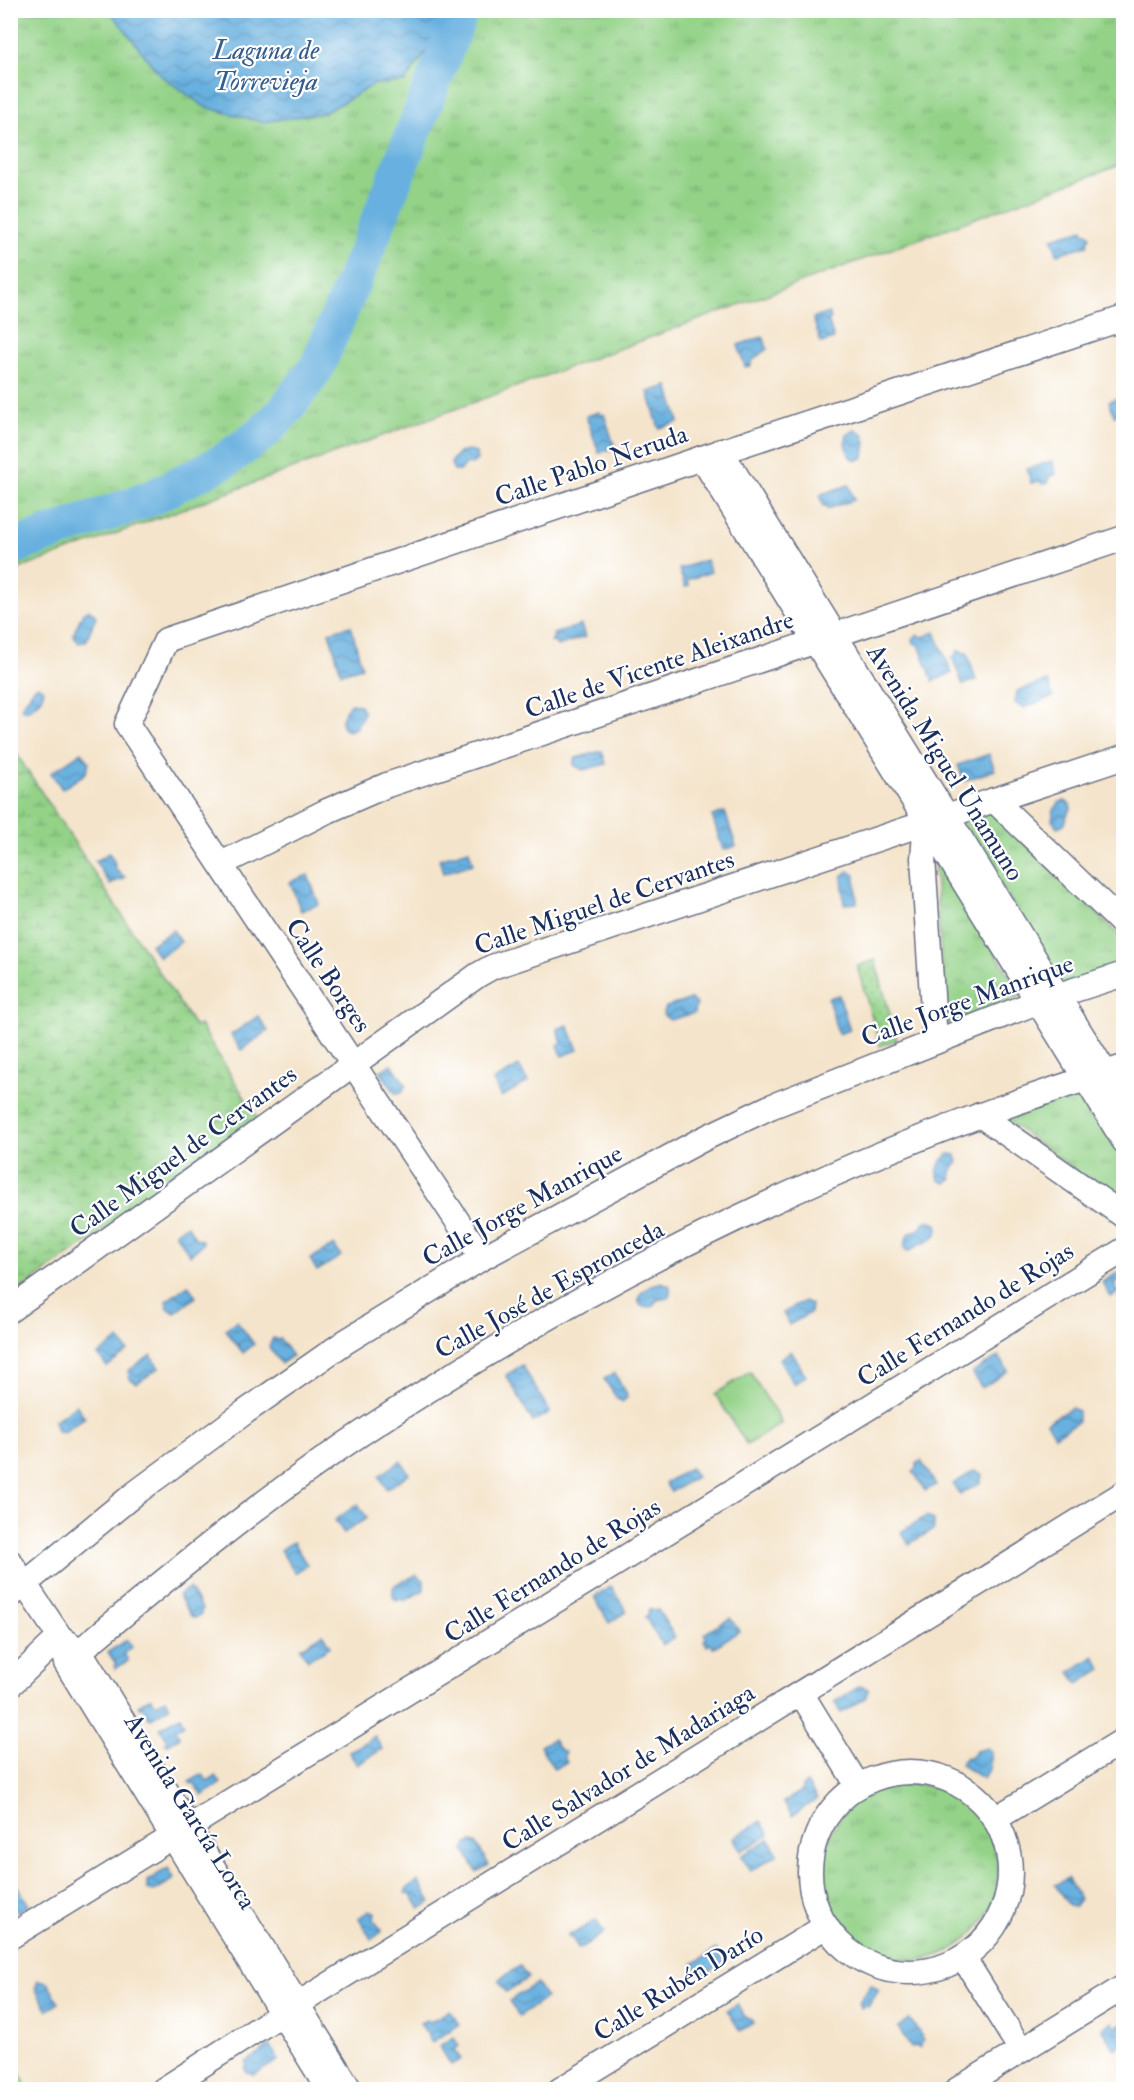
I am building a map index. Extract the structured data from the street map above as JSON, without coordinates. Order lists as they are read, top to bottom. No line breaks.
{"streets":{"street":["Calle Pablo Neruda","Calle de Vicente Aleixandre","Avenida Miguel Unamuno","Calle Miguel de Cervantes","Calle Borges","Calle Jorge Manrique","Calle José de Espronceda","Calle Fernando de Rojas","Calle Salvador de Madariaga","Avenida García Lorca","Calle Rubén Darío"]},"crossings":[["Calle Pablo Neruda","Avenida Miguel Unamuno"],["Calle Pablo Neruda","Calle Borges"],["Calle de Vicente Aleixandre","Avenida Miguel Unamuno"],["Calle de Vicente Aleixandre","Calle Borges"],["Avenida Miguel Unamuno","Calle Miguel de Cervantes"],["Avenida Miguel Unamuno","Calle Jorge Manrique"],["Avenida Miguel Unamuno","Calle José de Espronceda"],["Calle Miguel de Cervantes","Calle Borges"],["Calle Borges","Calle Jorge Manrique"],["Calle Jorge Manrique","Avenida García Lorca"],["Calle José de Espronceda","Avenida García Lorca"],["Calle Fernando de Rojas","Avenida García Lorca"],["Calle Salvador de Madariaga","Avenida García Lorca"]],"water":["Laguna de Torrevieja"]}
